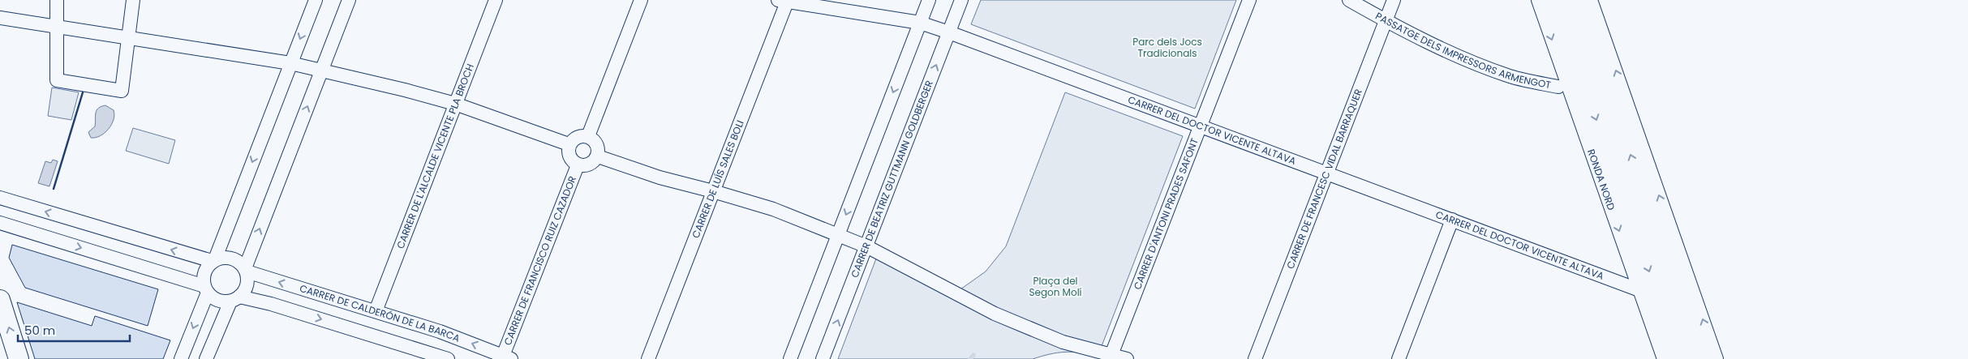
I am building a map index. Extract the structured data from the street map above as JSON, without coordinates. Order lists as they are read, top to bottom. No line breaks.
{"streets":{"main road":["RONDA NORD"],"street":["PASSATGE DELS IMPRESSORS ARMENGOT","CARRER DEL DOCTOR VICENTE ALTAVA","CARRER DE L'ALCALDE VICENTE PLA BROCH","CARRER DE LUÍS SALES BOLI","CARRER DE BEATRIZ GUTTMANN GOLDBERGER","CARRER DE FRANCESC VIDAL BARRAQUER","CARRER D'ANTONI PRADES SAFONT","CARRER DE FRANCISCO RUIZ CAZADOR","CARRER DE CALDERÓN DE LA BARCA"]},"crossings":[["PASSATGE DELS IMPRESSORS ARMENGOT","CARRER DE FRANCESC VIDAL BARRAQUER"],["CARRER DEL DOCTOR VICENTE ALTAVA","CARRER DE LUÍS SALES BOLI"],["CARRER DEL DOCTOR VICENTE ALTAVA","CARRER DE BEATRIZ GUTTMANN GOLDBERGER"],["CARRER DEL DOCTOR VICENTE ALTAVA","RONDA NORD"],["CARRER DEL DOCTOR VICENTE ALTAVA","CARRER DE FRANCESC VIDAL BARRAQUER"],["CARRER DEL DOCTOR VICENTE ALTAVA","CARRER D'ANTONI PRADES SAFONT"],["CARRER DE L'ALCALDE VICENTE PLA BROCH","CARRER DE CALDERÓN DE LA BARCA"],["CARRER DE FRANCISCO RUIZ CAZADOR","CARRER DE CALDERÓN DE LA BARCA"]],"parks":["Parc dels Jocs Tradicionals","Plaça del Segon Molí"],"scale_bar":"50 m"}
